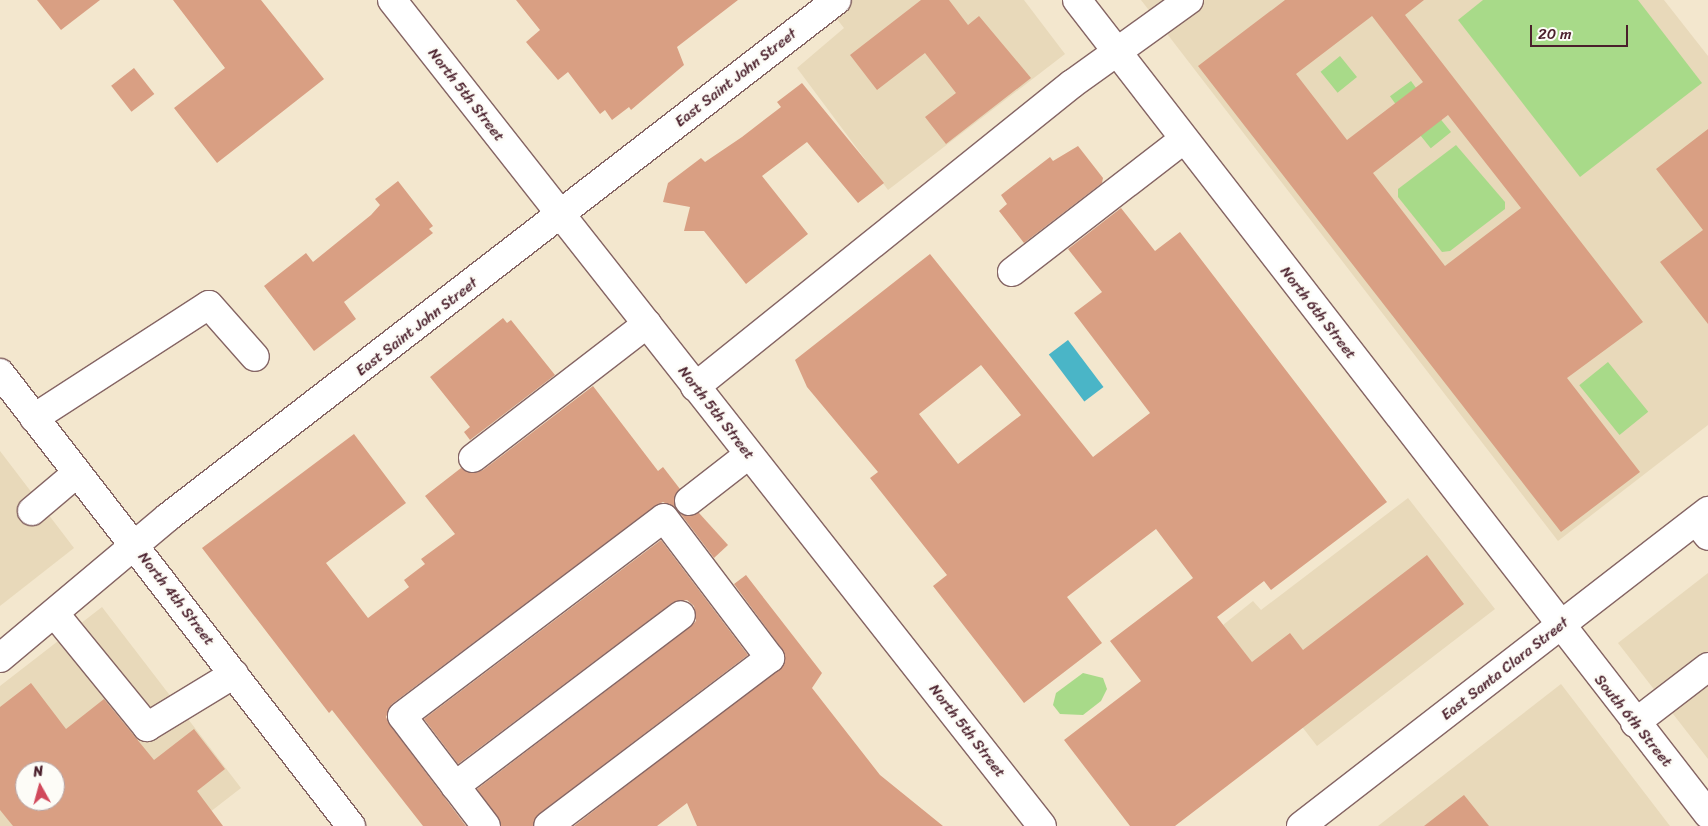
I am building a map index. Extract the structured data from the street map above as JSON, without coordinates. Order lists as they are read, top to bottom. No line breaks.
{"streets":{"street":["East Saint John Street","North 5th Street","North 6th Street","North 4th Street","East Santa Clara Street","South 6th Street"]},"crossings":[["East Saint John Street","North 5th Street"],["East Saint John Street","North 4th Street"],["North 6th Street","East Santa Clara Street"],["North 6th Street","South 6th Street"],["East Santa Clara Street","South 6th Street"]],"scale_bar":"20 m","north":"top"}
